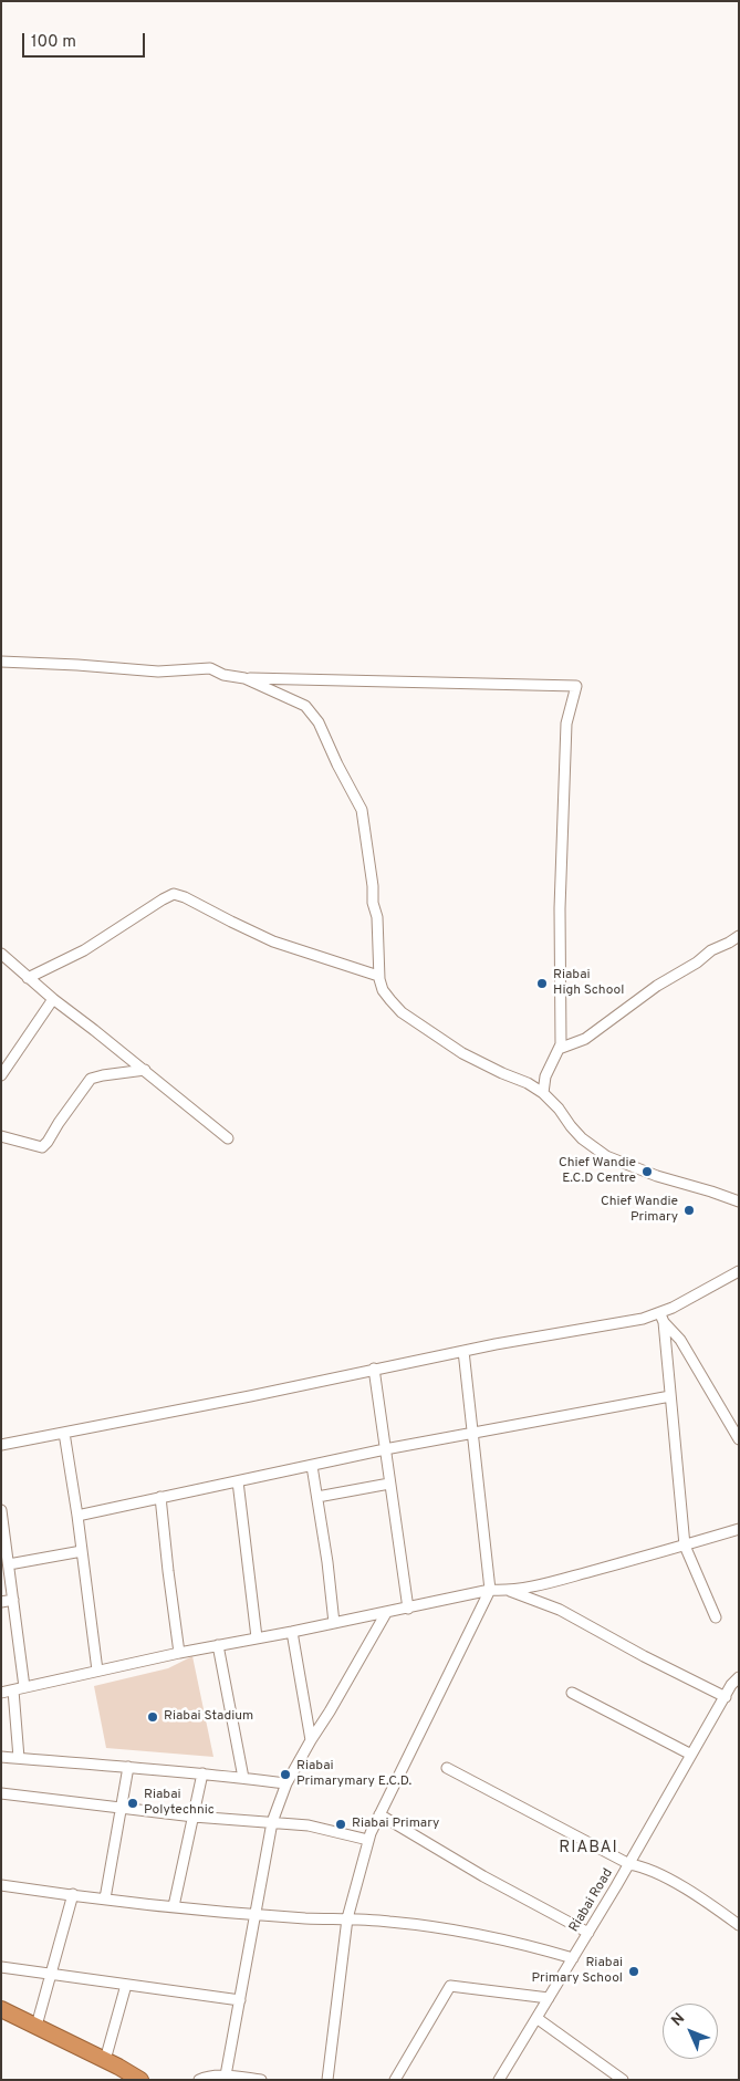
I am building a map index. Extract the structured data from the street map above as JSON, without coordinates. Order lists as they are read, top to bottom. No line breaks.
{"streets":{"street":["Riabai Road"]},"districts":["RIABAI"],"places":["Riabai High School","Chief Wandie E.C.D Centre","Chief Wandie Primary","Riabai Stadium","Riabai Primarymary E.C.D.","Riabai Polytechnic","Riabai Primary","Riabai Primary School"],"scale_bar":"100 m","north":"top left"}
